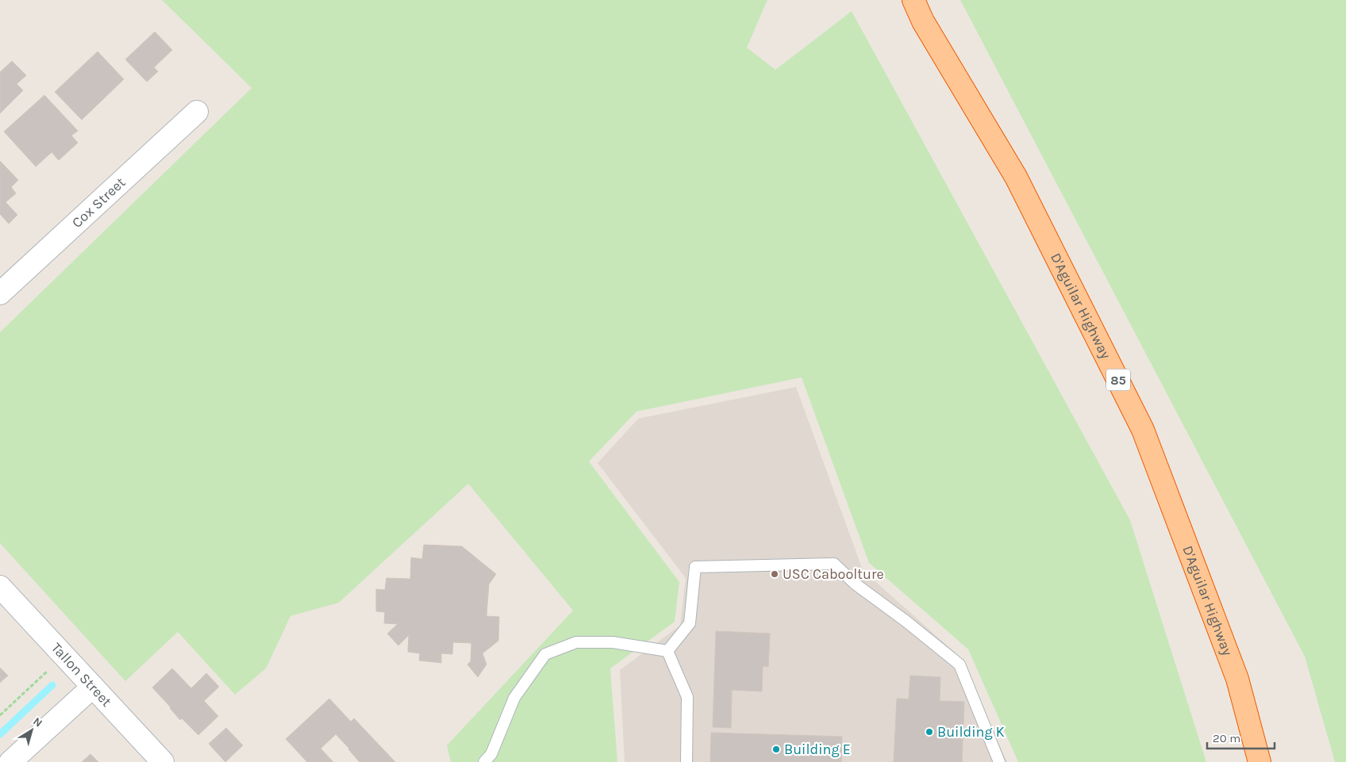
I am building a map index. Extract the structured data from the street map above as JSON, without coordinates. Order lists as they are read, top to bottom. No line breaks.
{"streets":{"highway":["D'Aguilar Highway","85"],"street":["Cox Street","Tallon Street"]},"places":["USC Caboolture","Building K","Building E"],"scale_bar":"20 m","north":"top right"}
